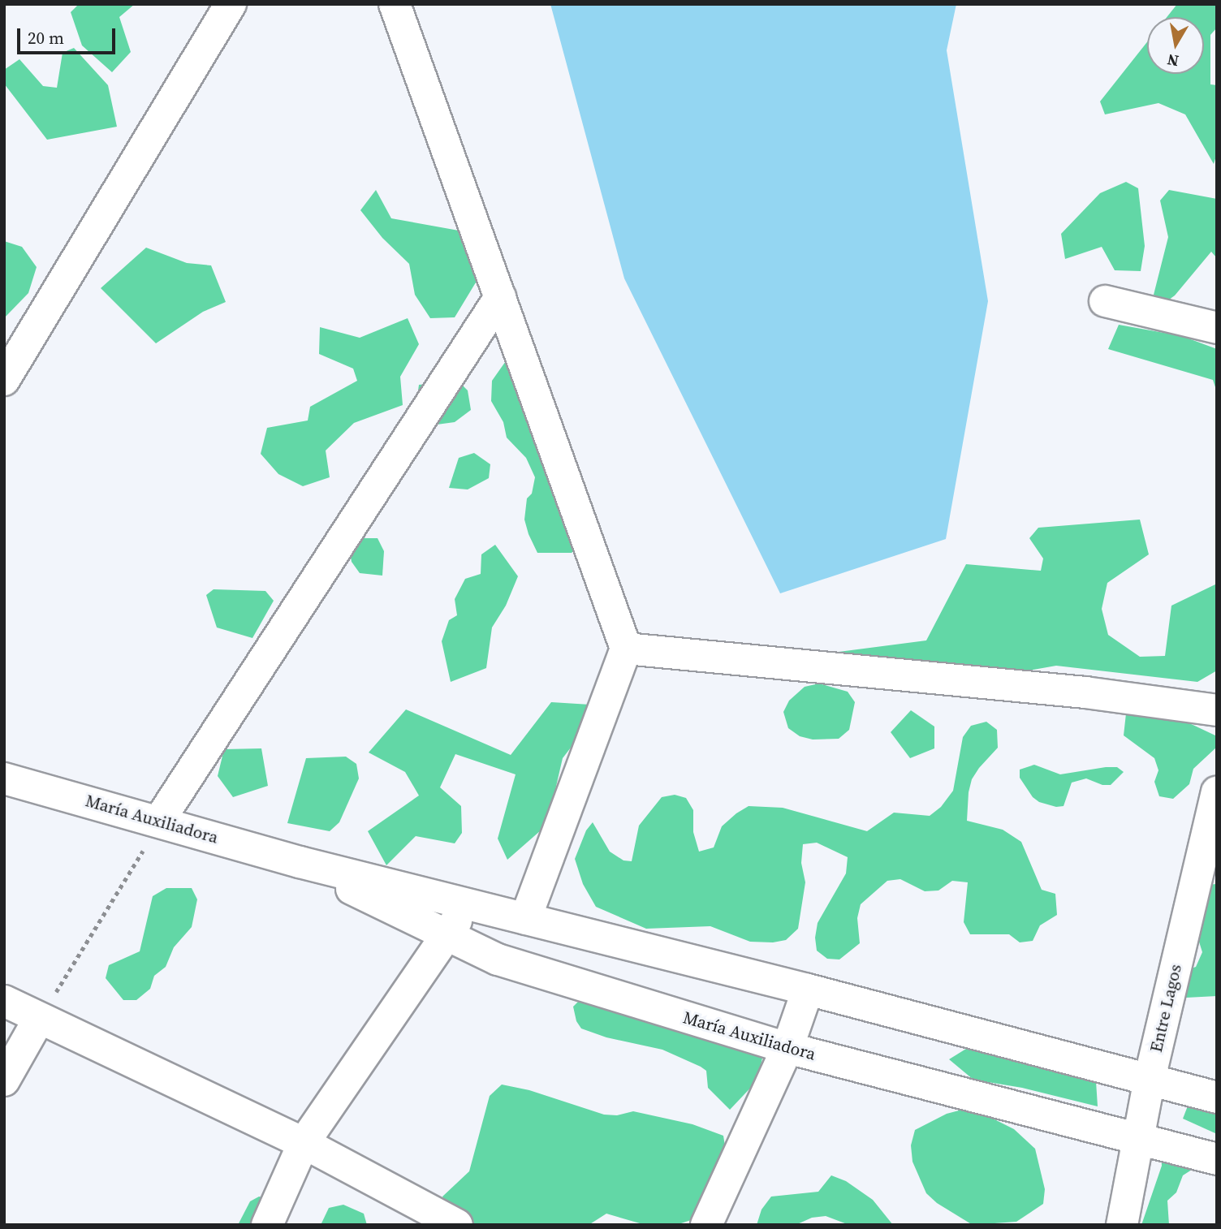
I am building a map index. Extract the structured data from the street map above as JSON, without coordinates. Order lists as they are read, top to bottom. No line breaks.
{"streets":{"street":["María Auxiliadora","Entre Lagos"]},"crossings":[["María Auxiliadora","Entre Lagos"]],"scale_bar":"20 m","north":"bottom"}
